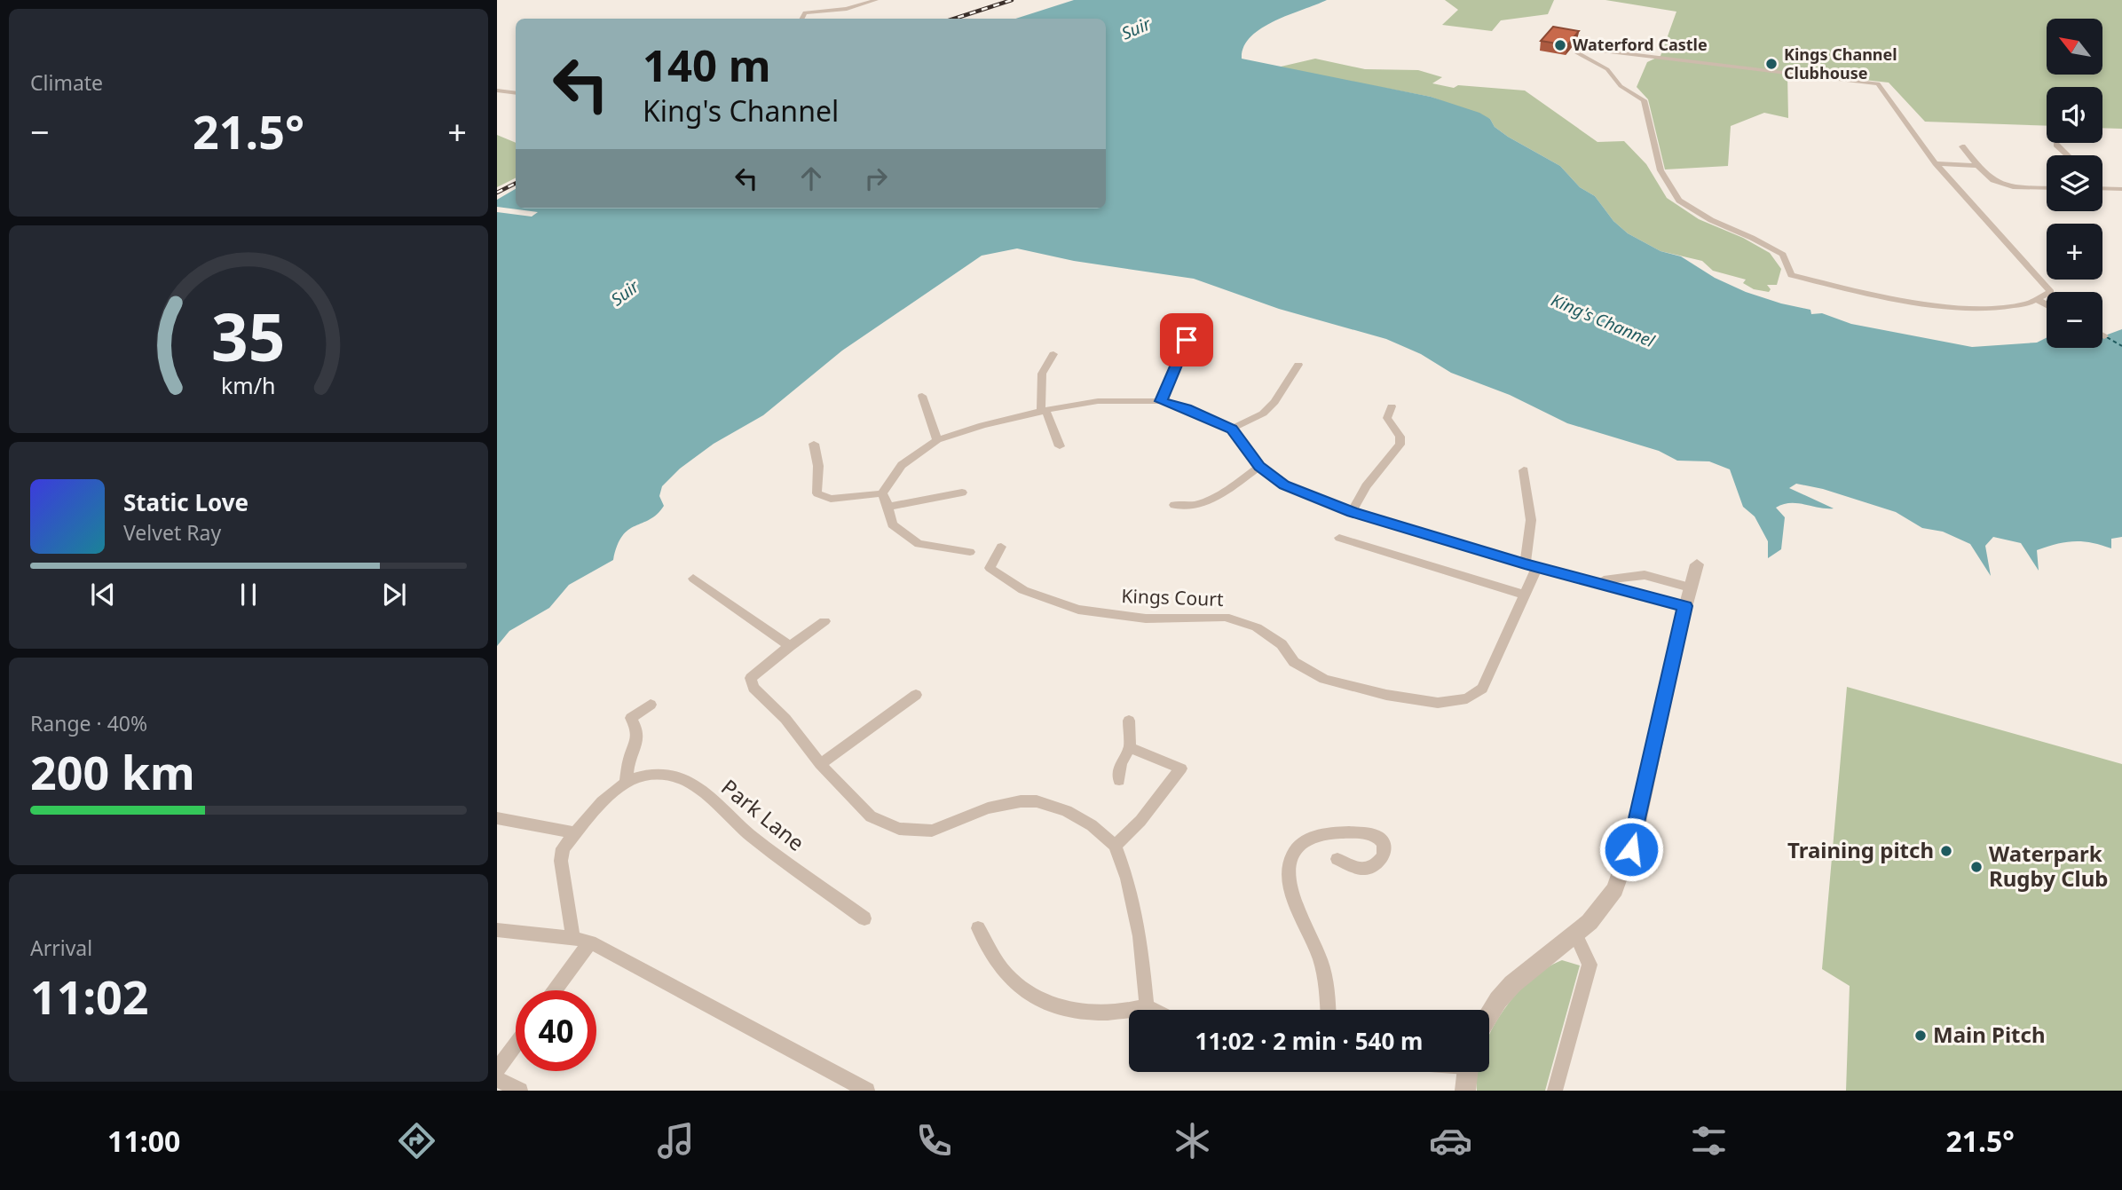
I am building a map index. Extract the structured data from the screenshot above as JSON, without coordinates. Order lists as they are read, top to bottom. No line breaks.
{"streets":{"street":["Kings Court","Park Lane"]},"water":["Suir","King's Channel"],"places":["Waterford Castle","Kings Channel Clubhouse","Training pitch","Waterpark Rugby Club","Main Pitch"],"north":"top left","page":{"tile":["Climate",["Range · 40%","200 km"],["Arrival","11:02"]],"map_buttons":["+","−"],"turn":["140 m","King's Channel"],"heat":["−","21.5°","+"],"song":["Static Love","Velvet Ray"],"limit":"40","trip":"11:02 · 2 min · 540 m","tabs":["11:00","21.5°"],"gauge":["35","km/h"]}}
